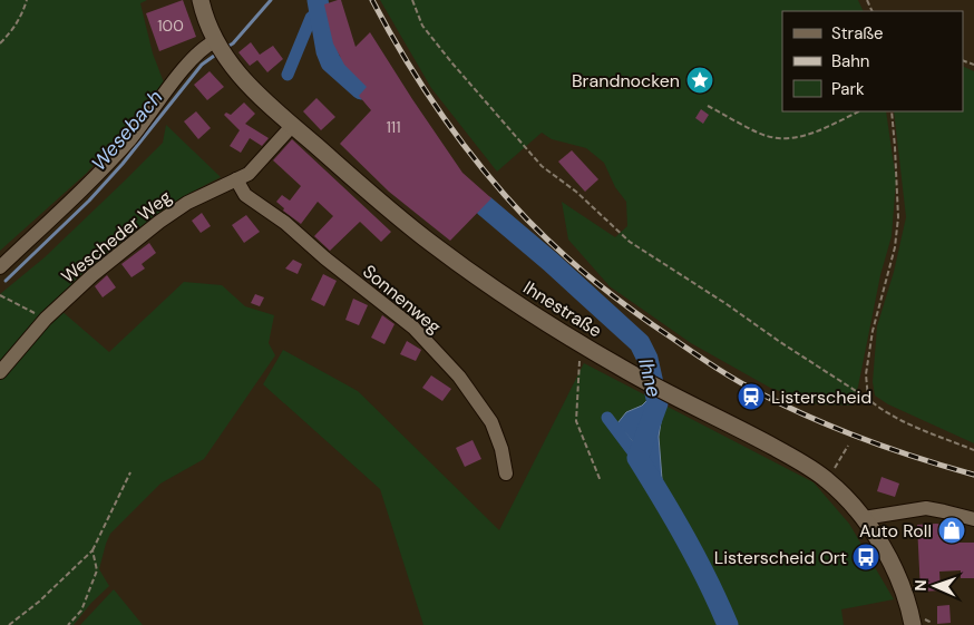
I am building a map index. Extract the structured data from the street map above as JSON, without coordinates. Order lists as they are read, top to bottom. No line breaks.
{"streets":{"main road":["Ihnestraße"],"street":["Wescheder Weg","Sonnenweg"]},"crossings":[["Wescheder Weg","Sonnenweg"],["Wescheder Weg","Ihnestraße"]],"water":["Wesebach","Ihne"],"places":{"place":["Brandnocken"],"station":["Listerscheid"],"shop":["Auto Roll"],"bus stop":["Listerscheid Ort"]},"house_numbers":["100","111"],"legend":["Straße","Bahn","Park"],"north":"left"}
